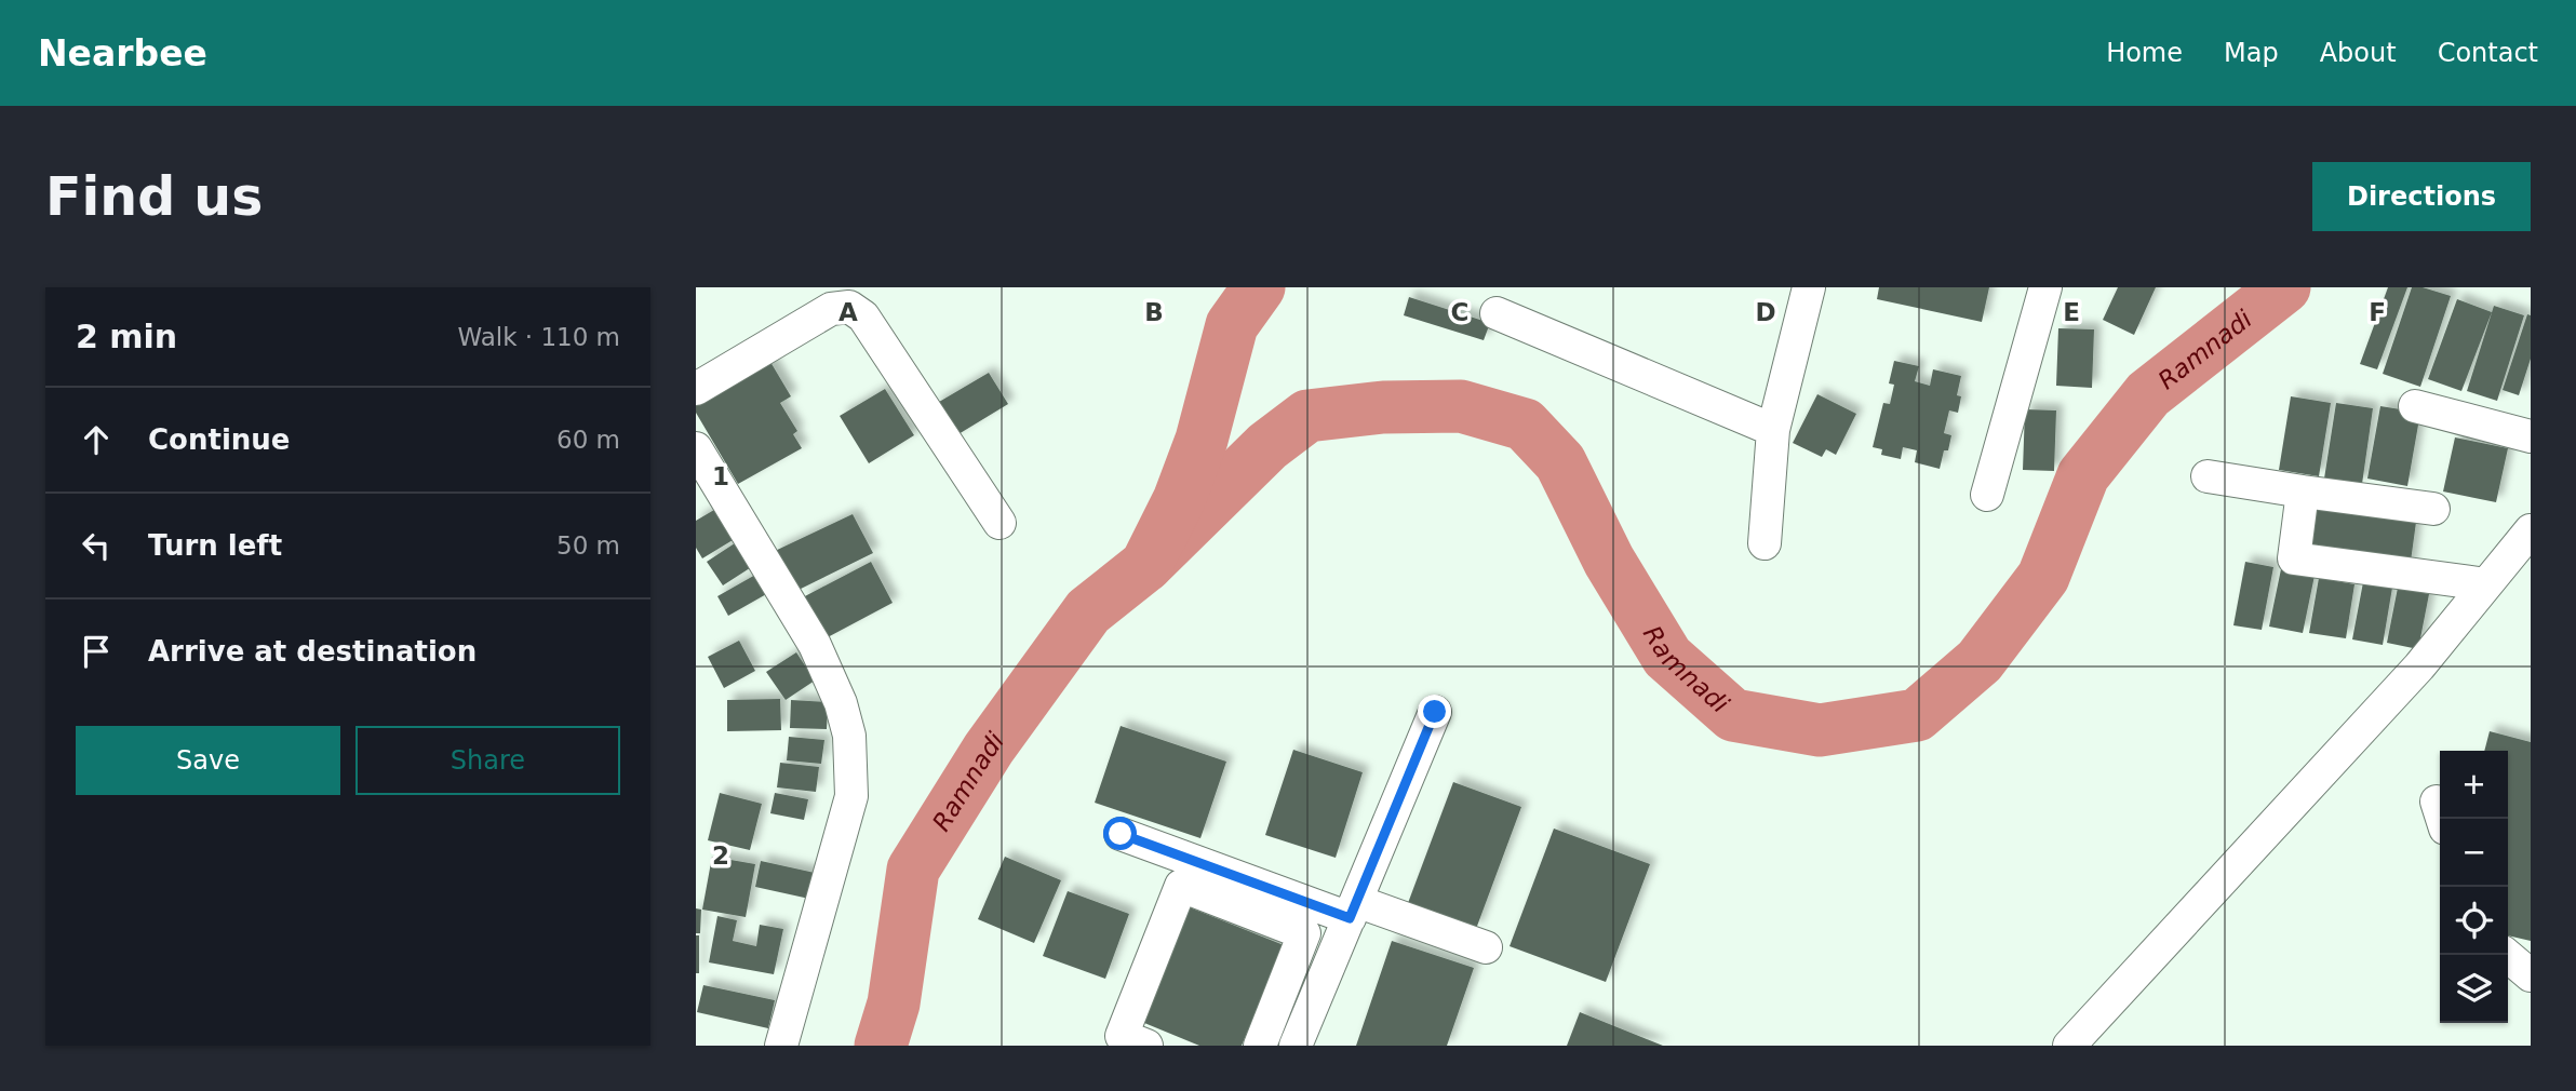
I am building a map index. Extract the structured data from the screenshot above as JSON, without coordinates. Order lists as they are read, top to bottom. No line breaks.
{"water":["Ramnadi"],"page":{"header":"Nearbee","nav":["Home","Map","About","Contact"],"buttons":["Directions",["Save","Share"]],"title":"Find us","heading":["2 min","Walk · 110 m"],"list":[["Continue","60 m"],["Turn left","50 m"],"Arrive at destination"],"map_buttons":["+","−"]},"grid":{"columns":["A","B","C","D","E","F"],"rows":["1","2"]}}
